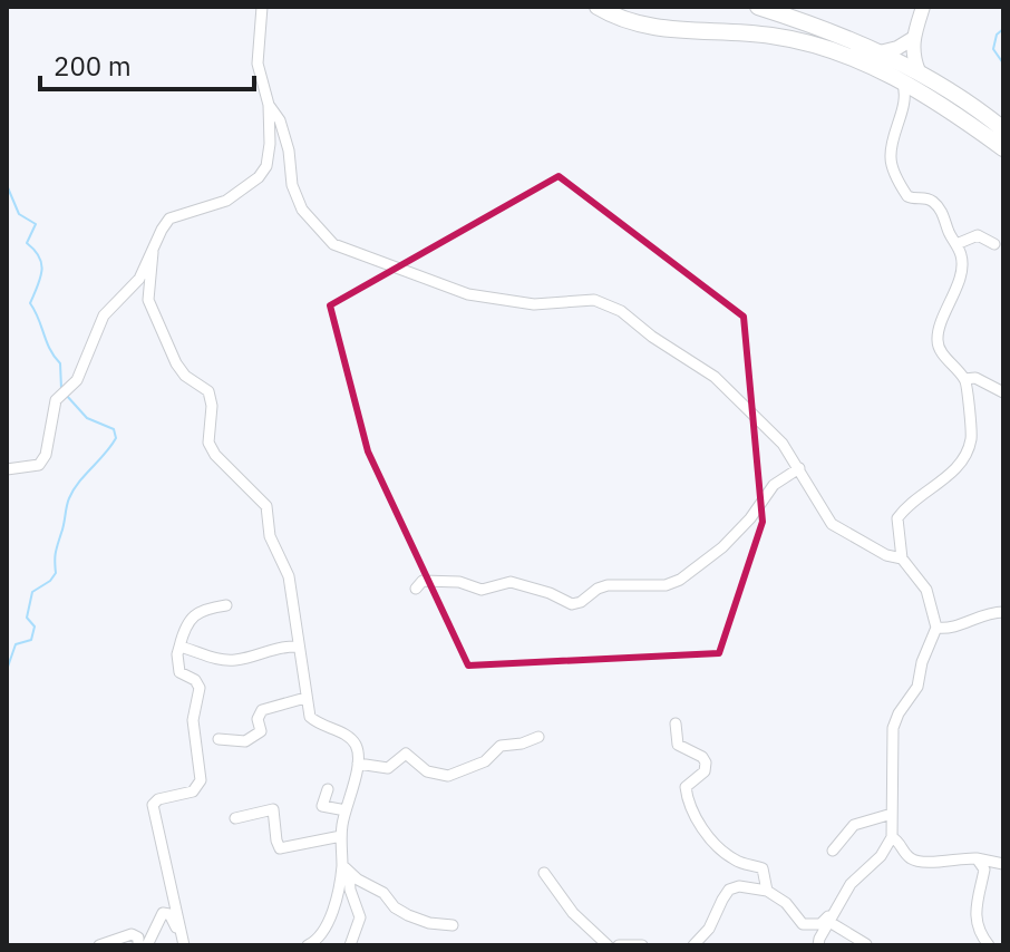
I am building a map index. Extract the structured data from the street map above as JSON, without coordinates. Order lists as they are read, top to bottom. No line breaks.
{"scale_bar":"200 m"}
